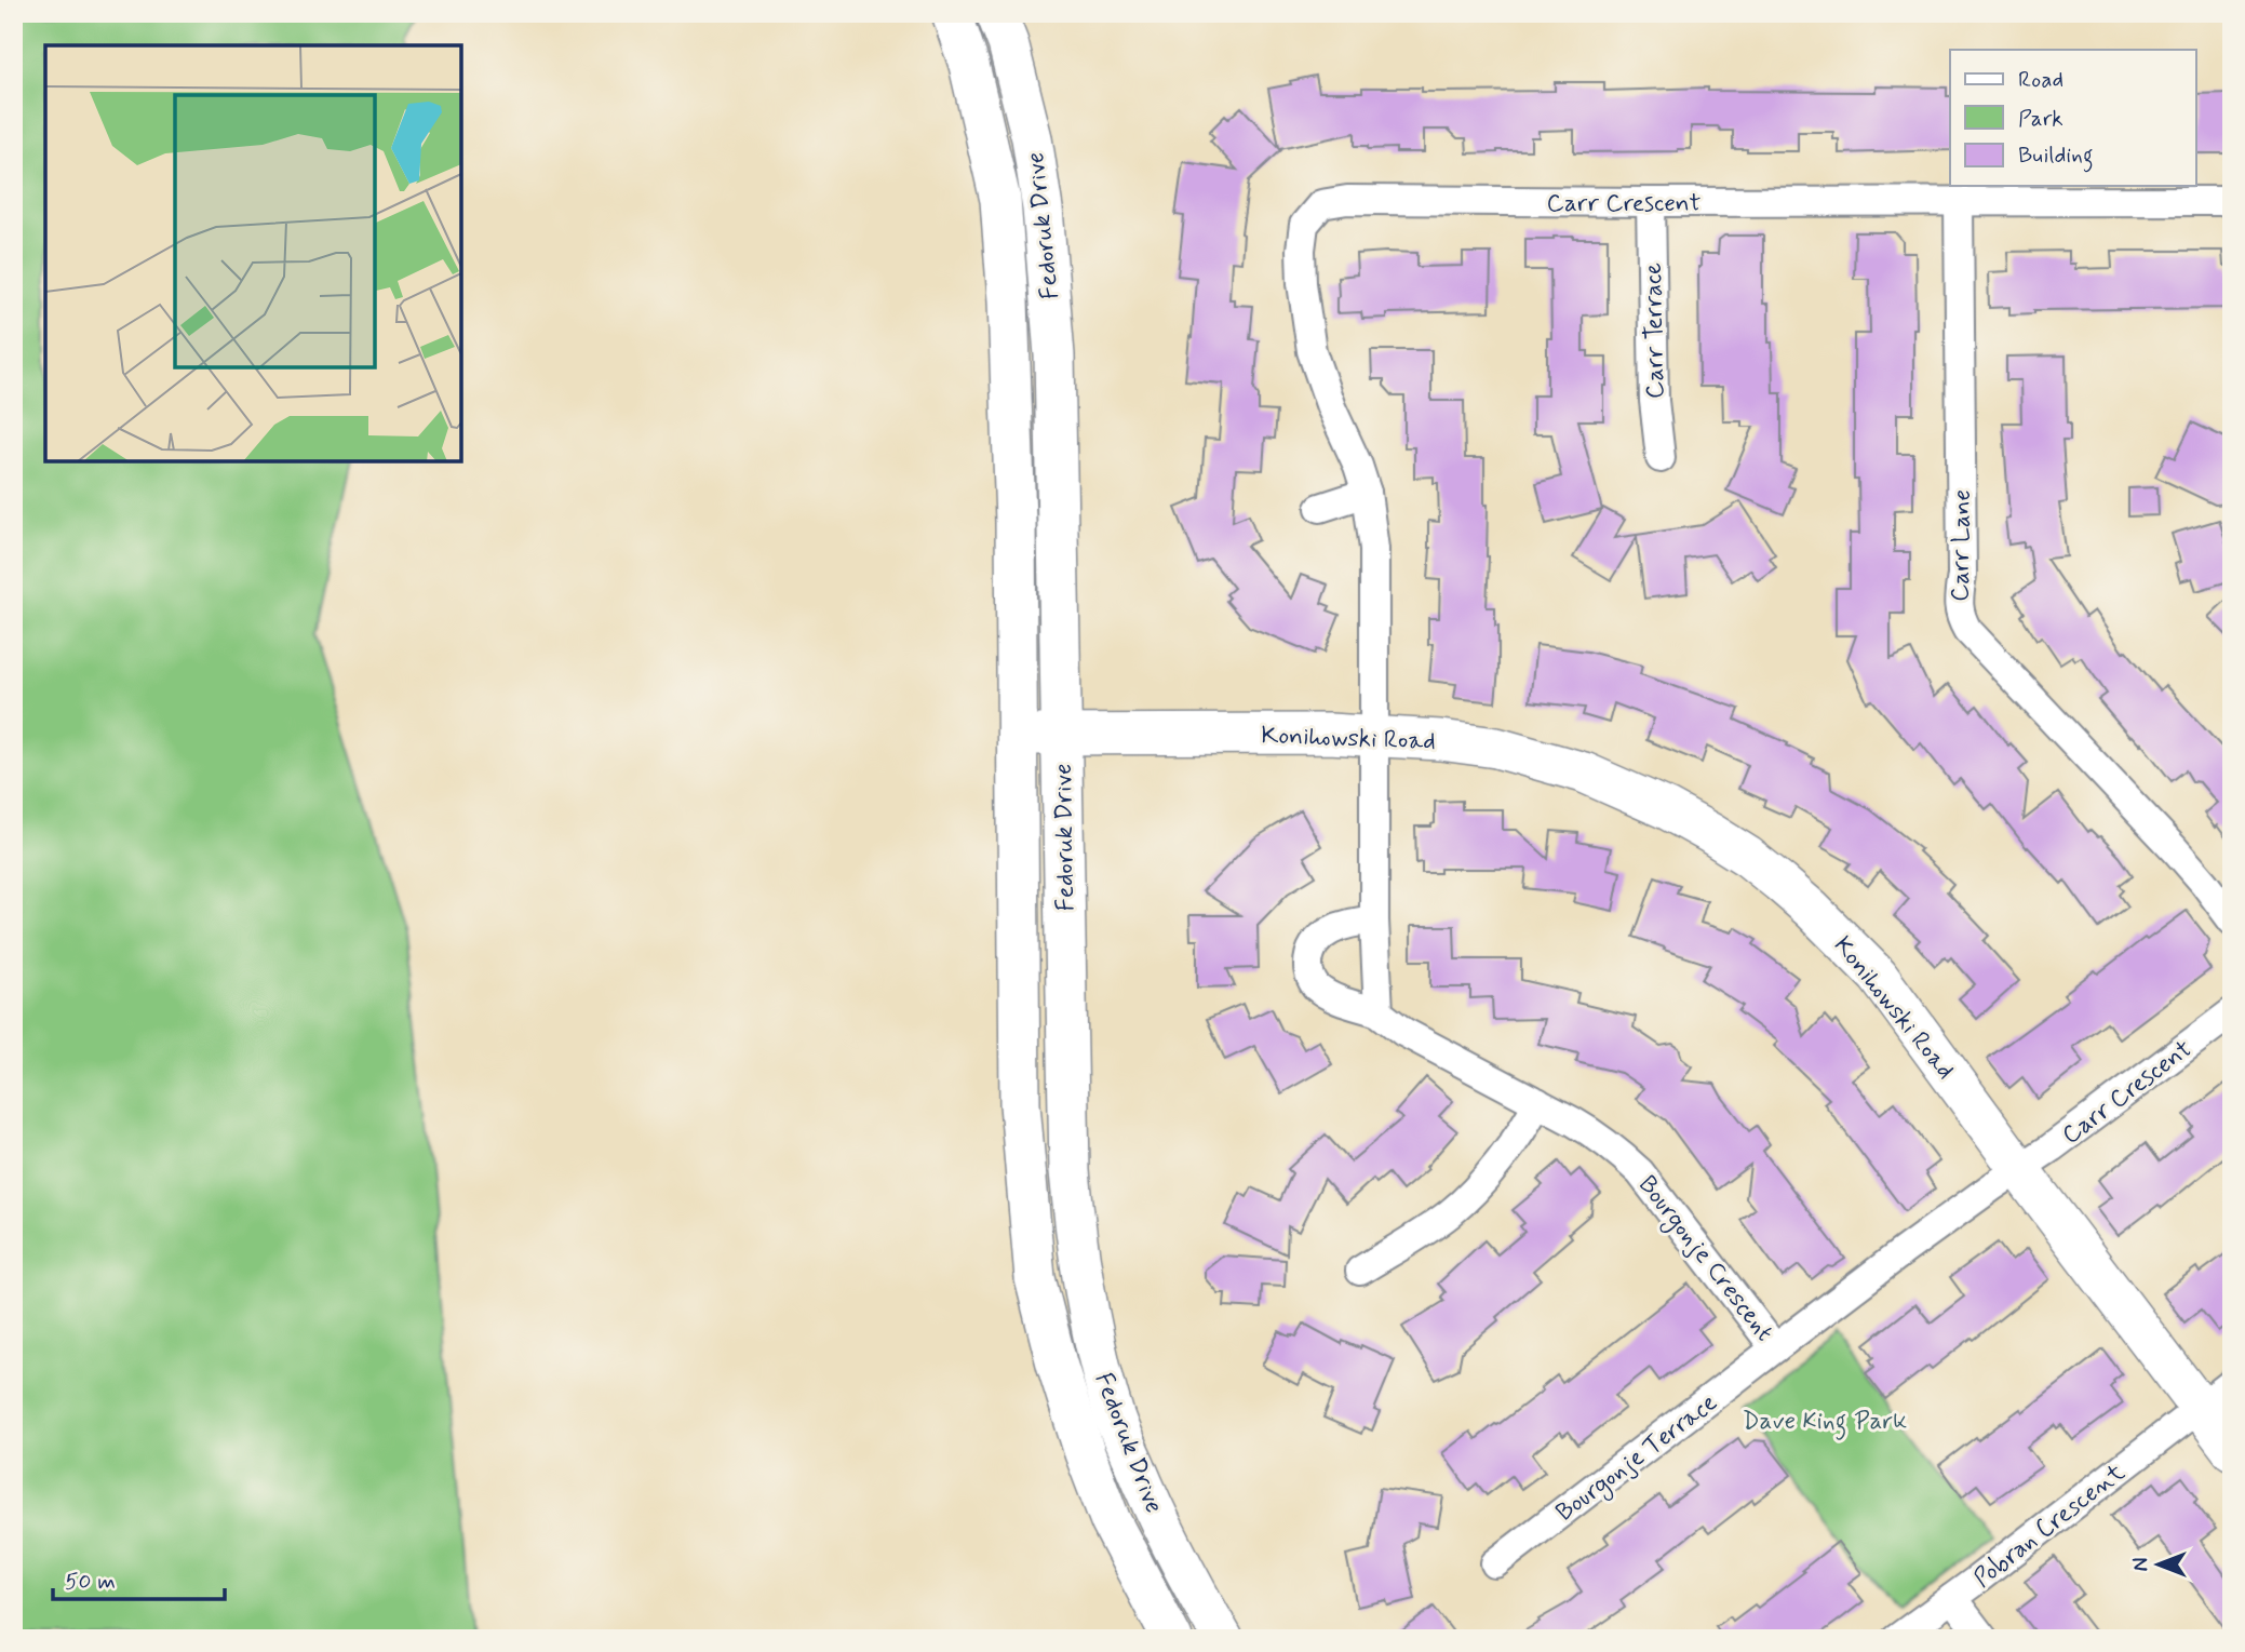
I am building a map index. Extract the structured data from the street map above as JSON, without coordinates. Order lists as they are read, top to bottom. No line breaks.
{"streets":{"main road":["Fedoruk Drive","Konihowski Road"],"street":["Carr Crescent","Carr Terrace","Carr Lane","Bourgonje Crescent","Bourgonje Terrace","Pobran Crescent"]},"crossings":[["Carr Crescent","Carr Terrace"],["Carr Crescent","Carr Lane"],["Carr Crescent","Konihowski Road"],["Carr Crescent","Bourgonje Crescent"],["Fedoruk Drive","Konihowski Road"],["Konihowski Road","Bourgonje Crescent"],["Konihowski Road","Pobran Crescent"],["Bourgonje Crescent","Bourgonje Terrace"]],"parks":["Dave King Park"],"legend":["Road","Park","Building"],"scale_bar":"50 m","north":"left"}
